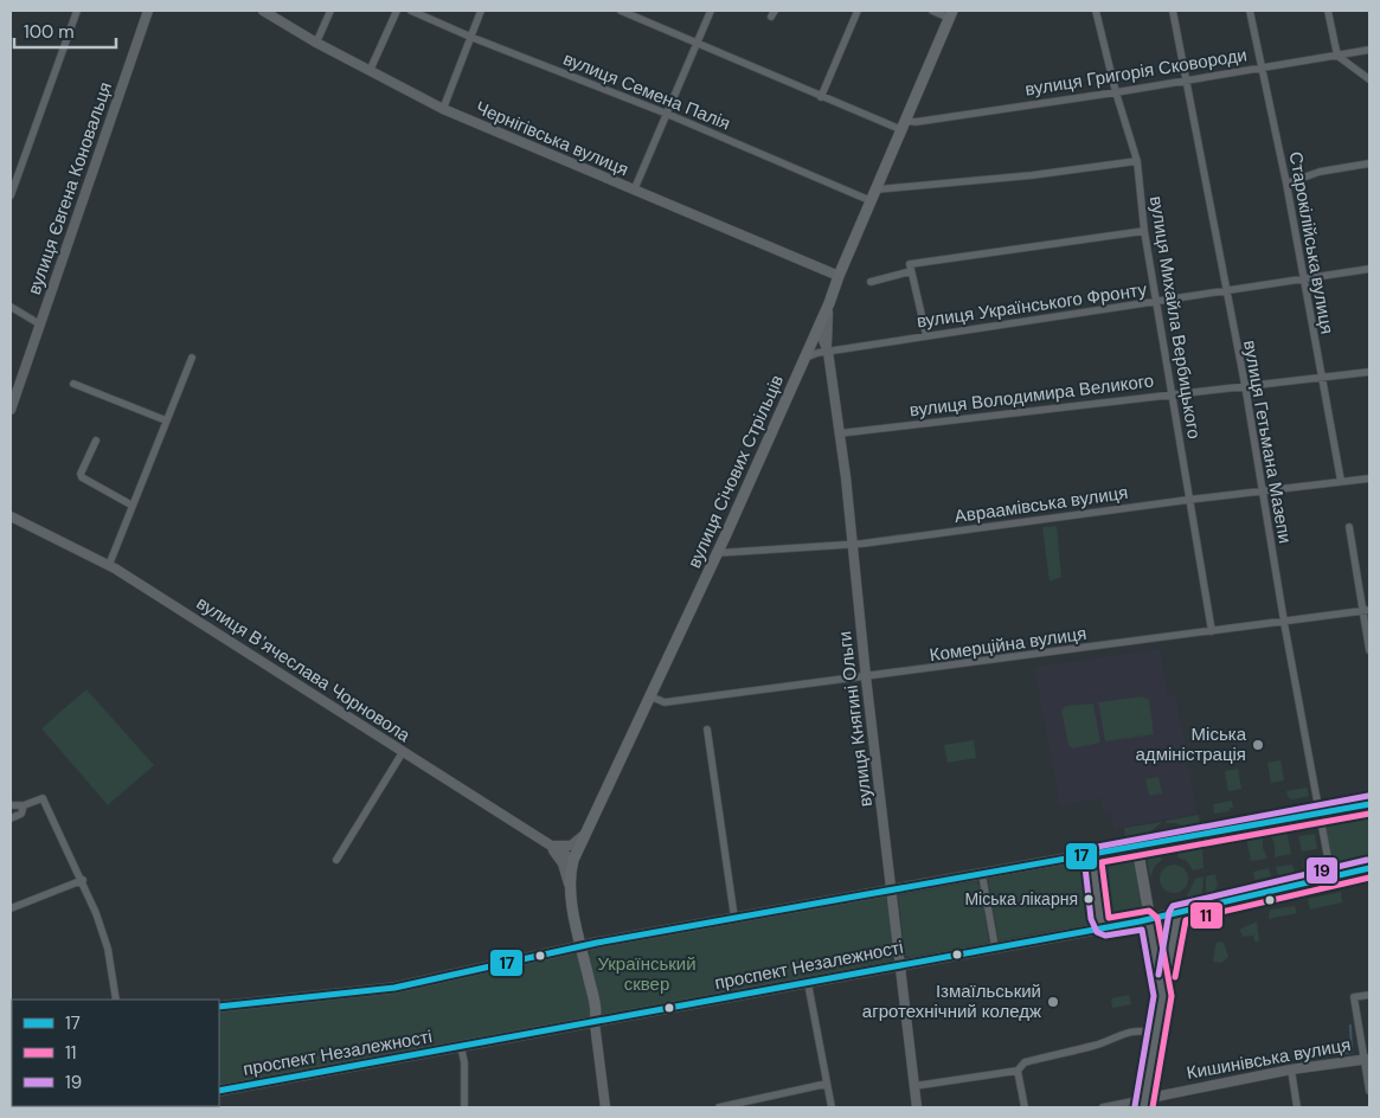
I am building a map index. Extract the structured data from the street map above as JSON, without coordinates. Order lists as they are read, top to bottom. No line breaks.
{"streets":{"main road":["вулиця Січових Стрільців","проспект Незалежності"],"street":["вулиця Григорія Сковороди","вулиця Семена Палія","Чернігівська вулиця","вулиця Євгена Коновальця","Старокілійська вулиця","вулиця Українського Фронту","вулиця Михайла Вербицького","вулиця Володимира Великого","вулиця Гетьмана Мазепи","Авраамівська вулиця","Комерційна вулиця","вулиця Вʼячеслава Чорновола","вулиця Княгині Ольги","Кишинівська вулиця"]},"crossings":[["вулиця Григорія Сковороди","Старокілійська вулиця"],["вулиця Григорія Сковороди","вулиця Михайла Вербицького"],["вулиця Григорія Сковороди","вулиця Гетьмана Мазепи"],["вулиця Григорія Сковороди","вулиця Січових Стрільців"],["вулиця Семена Палія","вулиця Січових Стрільців"],["Чернігівська вулиця","вулиця Січових Стрільців"],["Старокілійська вулиця","вулиця Українського Фронту"],["Старокілійська вулиця","вулиця Володимира Великого"],["Старокілійська вулиця","Авраамівська вулиця"],["вулиця Українського Фронту","вулиця Михайла Вербицького"],["вулиця Українського Фронту","вулиця Гетьмана Мазепи"],["вулиця Українського Фронту","вулиця Січових Стрільців"],["вулиця Українського Фронту","вулиця Княгині Ольги"],["вулиця Михайла Вербицького","вулиця Володимира Великого"],["вулиця Михайла Вербицького","Авраамівська вулиця"],["вулиця Михайла Вербицького","Комерційна вулиця"],["вулиця Володимира Великого","вулиця Гетьмана Мазепи"],["вулиця Володимира Великого","вулиця Княгині Ольги"],["вулиця Гетьмана Мазепи","Авраамівська вулиця"],["вулиця Гетьмана Мазепи","Комерційна вулиця"],["вулиця Гетьмана Мазепи","проспект Незалежності"],["вулиця Січових Стрільців","Авраамівська вулиця"],["вулиця Січових Стрільців","Комерційна вулиця"],["вулиця Січових Стрільців","вулиця Вʼячеслава Чорновола"],["вулиця Січових Стрільців","вулиця Княгині Ольги"],["вулиця Січових Стрільців","проспект Незалежності"],["Авраамівська вулиця","вулиця Княгині Ольги"],["Комерційна вулиця","вулиця Княгині Ольги"],["вулиця Княгині Ольги","проспект Незалежності"]],"parks":["Український сквер"],"places":["Міська адміністрація","Міська лікарня","Ізмаїльський агротехнічний коледж"],"lines":["transit line 19","transit line 17","transit line 11"],"legend":["17","11","19"],"scale_bar":"100 m"}
